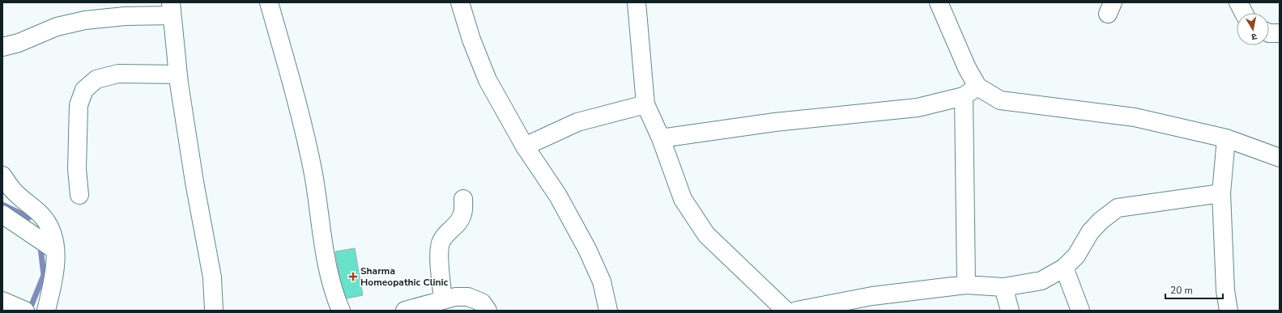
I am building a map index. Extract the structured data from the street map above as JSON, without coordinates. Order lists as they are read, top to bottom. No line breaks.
{"places":{"health":["Sharma Homeopathic Clinic"]},"scale_bar":"20 m","north":"bottom"}
